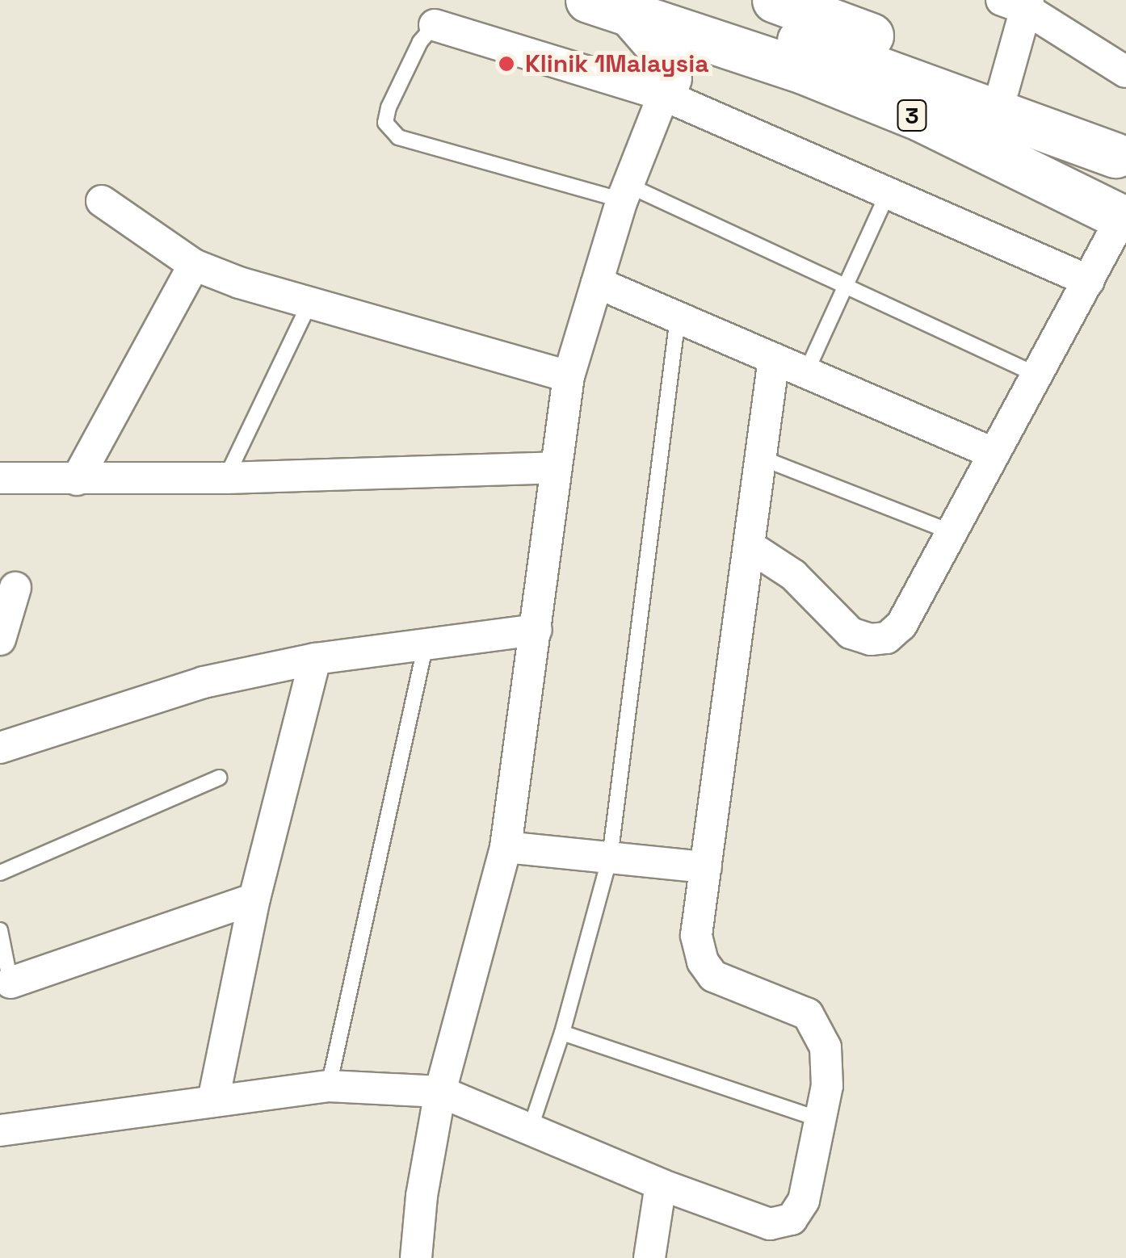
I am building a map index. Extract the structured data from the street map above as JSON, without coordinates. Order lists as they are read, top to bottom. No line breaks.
{"streets":{"highway":["3"]},"places":["Klinik 1Malaysia"]}
